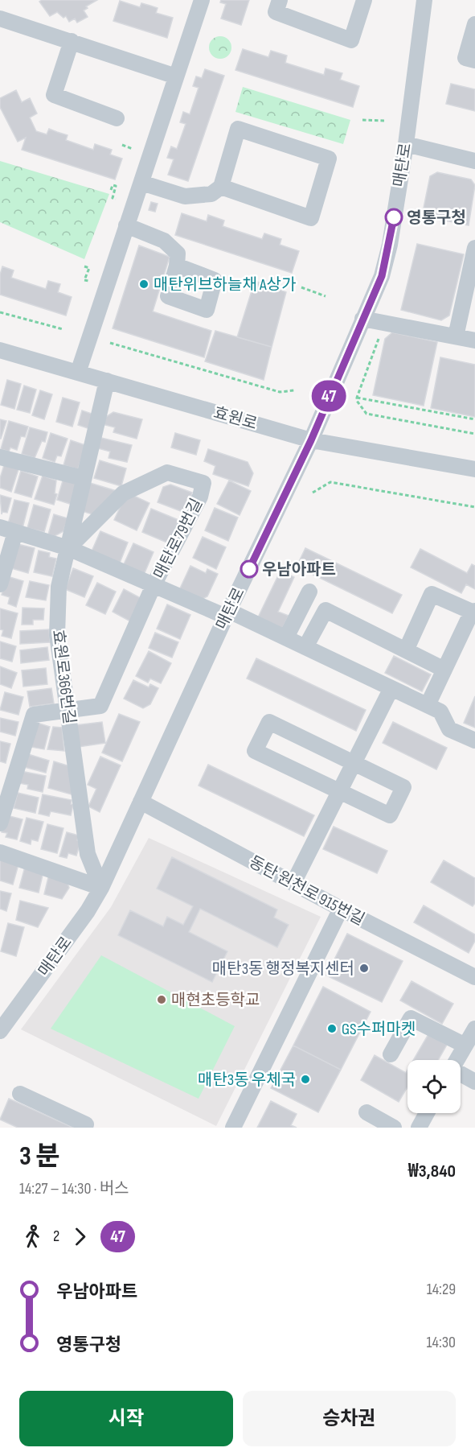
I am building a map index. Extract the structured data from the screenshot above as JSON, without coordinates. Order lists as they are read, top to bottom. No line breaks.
{"streets":{"street":["매탄로","효원로","매탄로79번길","효원로366번길","동탄 원천로 915번길"]},"crossings":[["매탄로","효원로"],["매탄로","매탄로79번길"],["매탄로","효원로366번길"],["매탄로","동탄 원천로 915번길"],["효원로","효원로366번길"],["매탄로79번길","효원로366번길"]],"places":["영통구청","매탄위브하늘채 A상가","우남아파트","매탄3동 행정복지센터","매현초등학교","GS수퍼마켓","매탄3동 우체국"],"lines":["bus line 47"],"page":{"on_map":"47","heading":["3 분","14:27 – 14:30 · 버스","₩3,840"],"legs":["2","47"],"list":[{"name":"우남아파트","value":"14:29"},{"name":"영통구청","value":"14:30"}],"buttons":["시작","승차권"]}}
